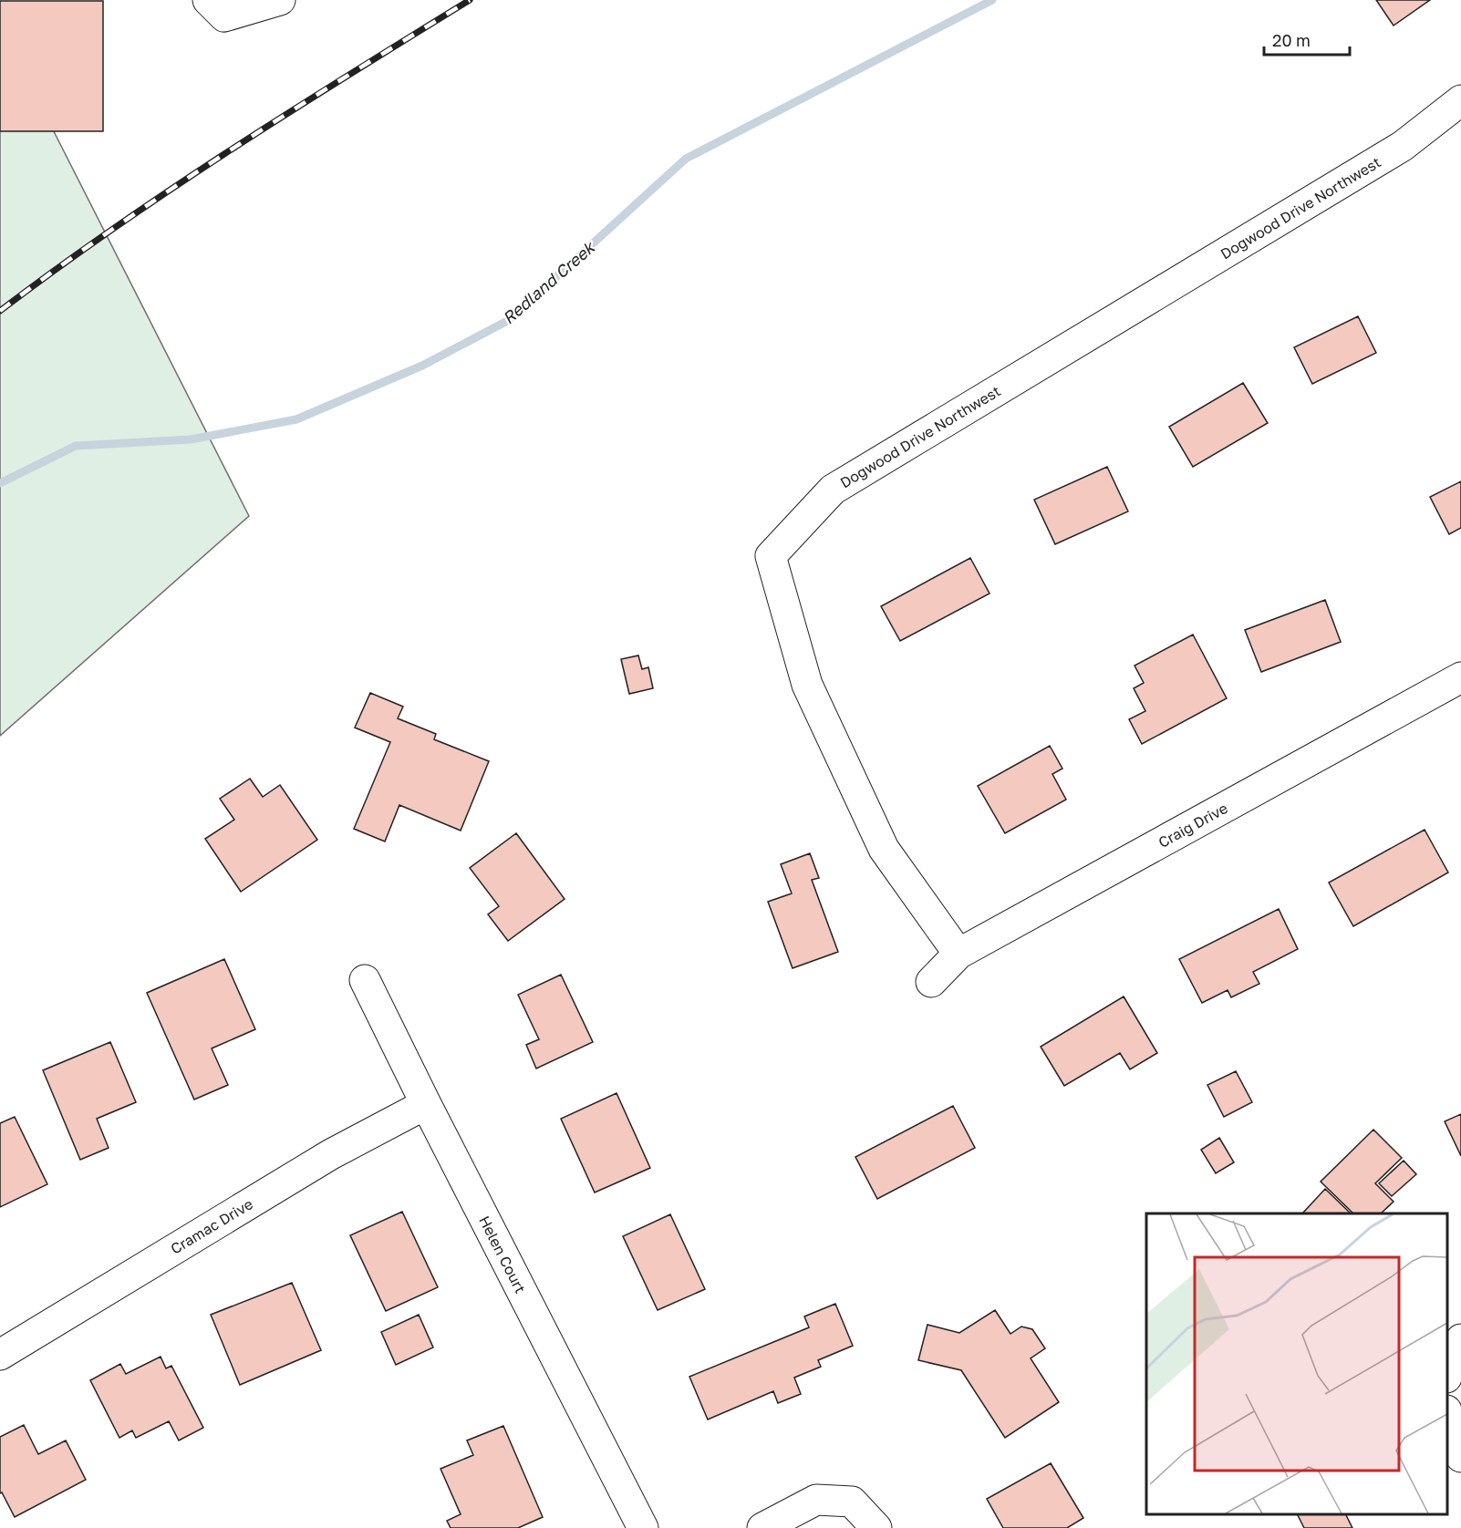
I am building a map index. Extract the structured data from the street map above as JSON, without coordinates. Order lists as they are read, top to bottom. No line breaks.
{"streets":{"street":["Dogwood Drive Northwest","Craig Drive","Cramac Drive","Helen Court"]},"crossings":[["Dogwood Drive Northwest","Craig Drive"],["Cramac Drive","Helen Court"]],"water":["Redland Creek"],"scale_bar":"20 m"}
